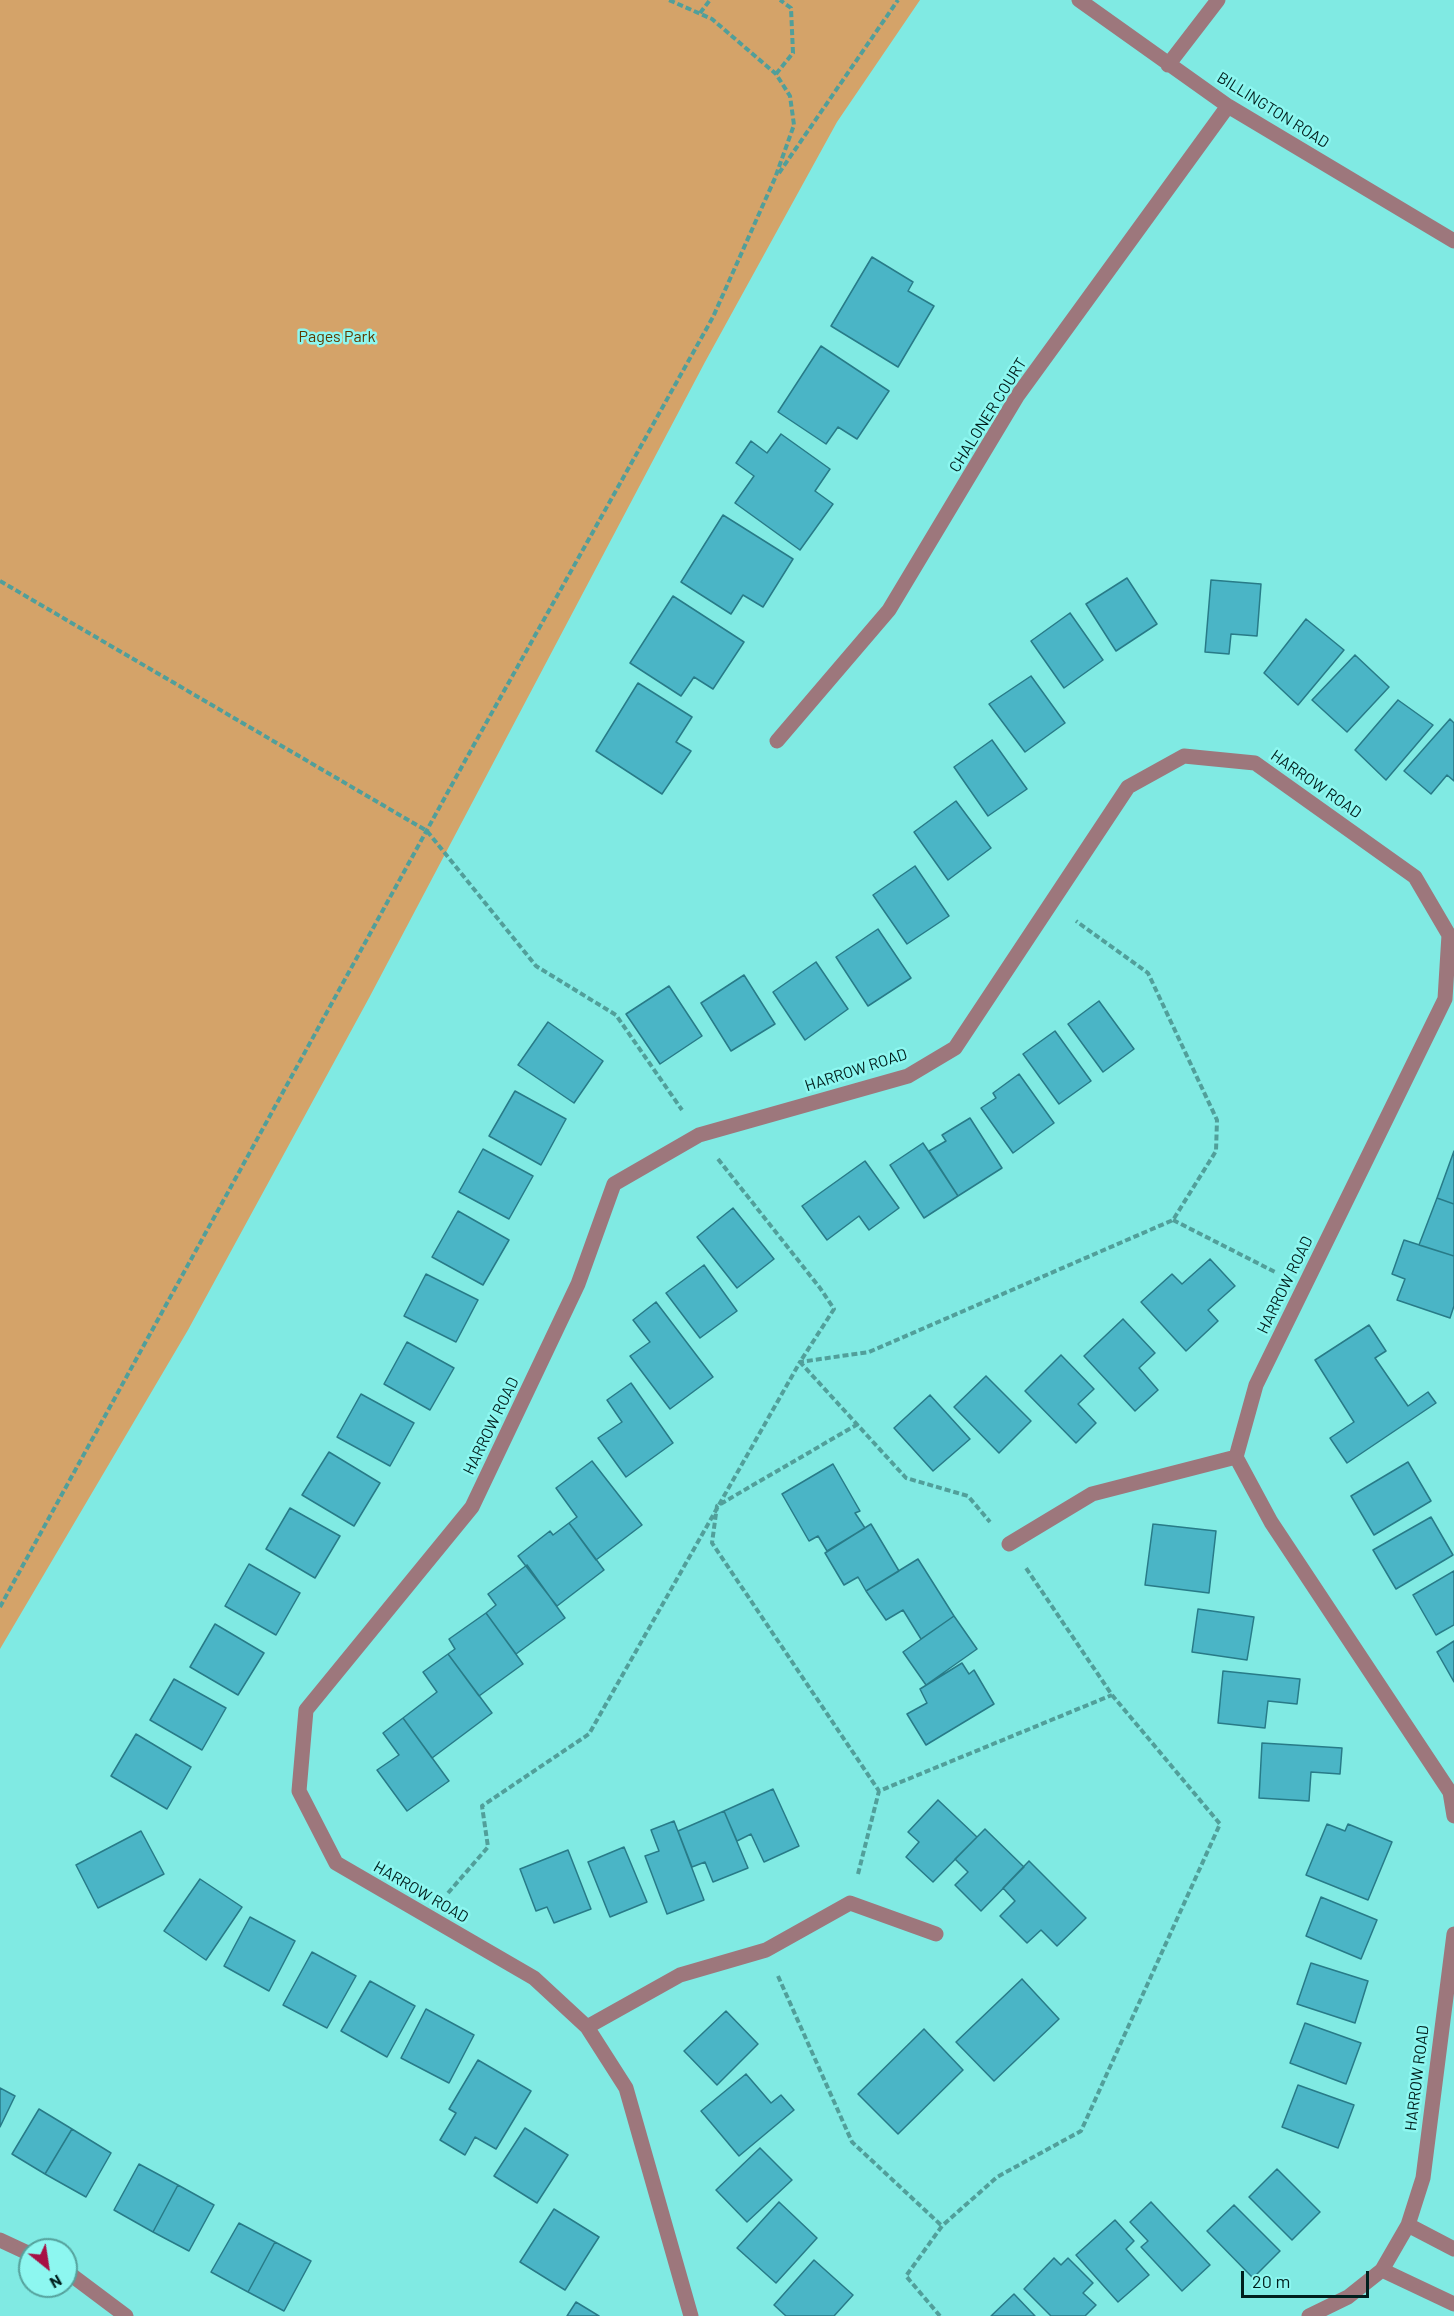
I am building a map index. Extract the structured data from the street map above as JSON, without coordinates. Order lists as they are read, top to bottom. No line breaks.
{"streets":{"street":["BILLINGTON ROAD","CHALONER COURT","HARROW ROAD"]},"crossings":[["BILLINGTON ROAD","CHALONER COURT"]],"parks":["Pages Park"],"scale_bar":"20 m","north":"bottom right"}
